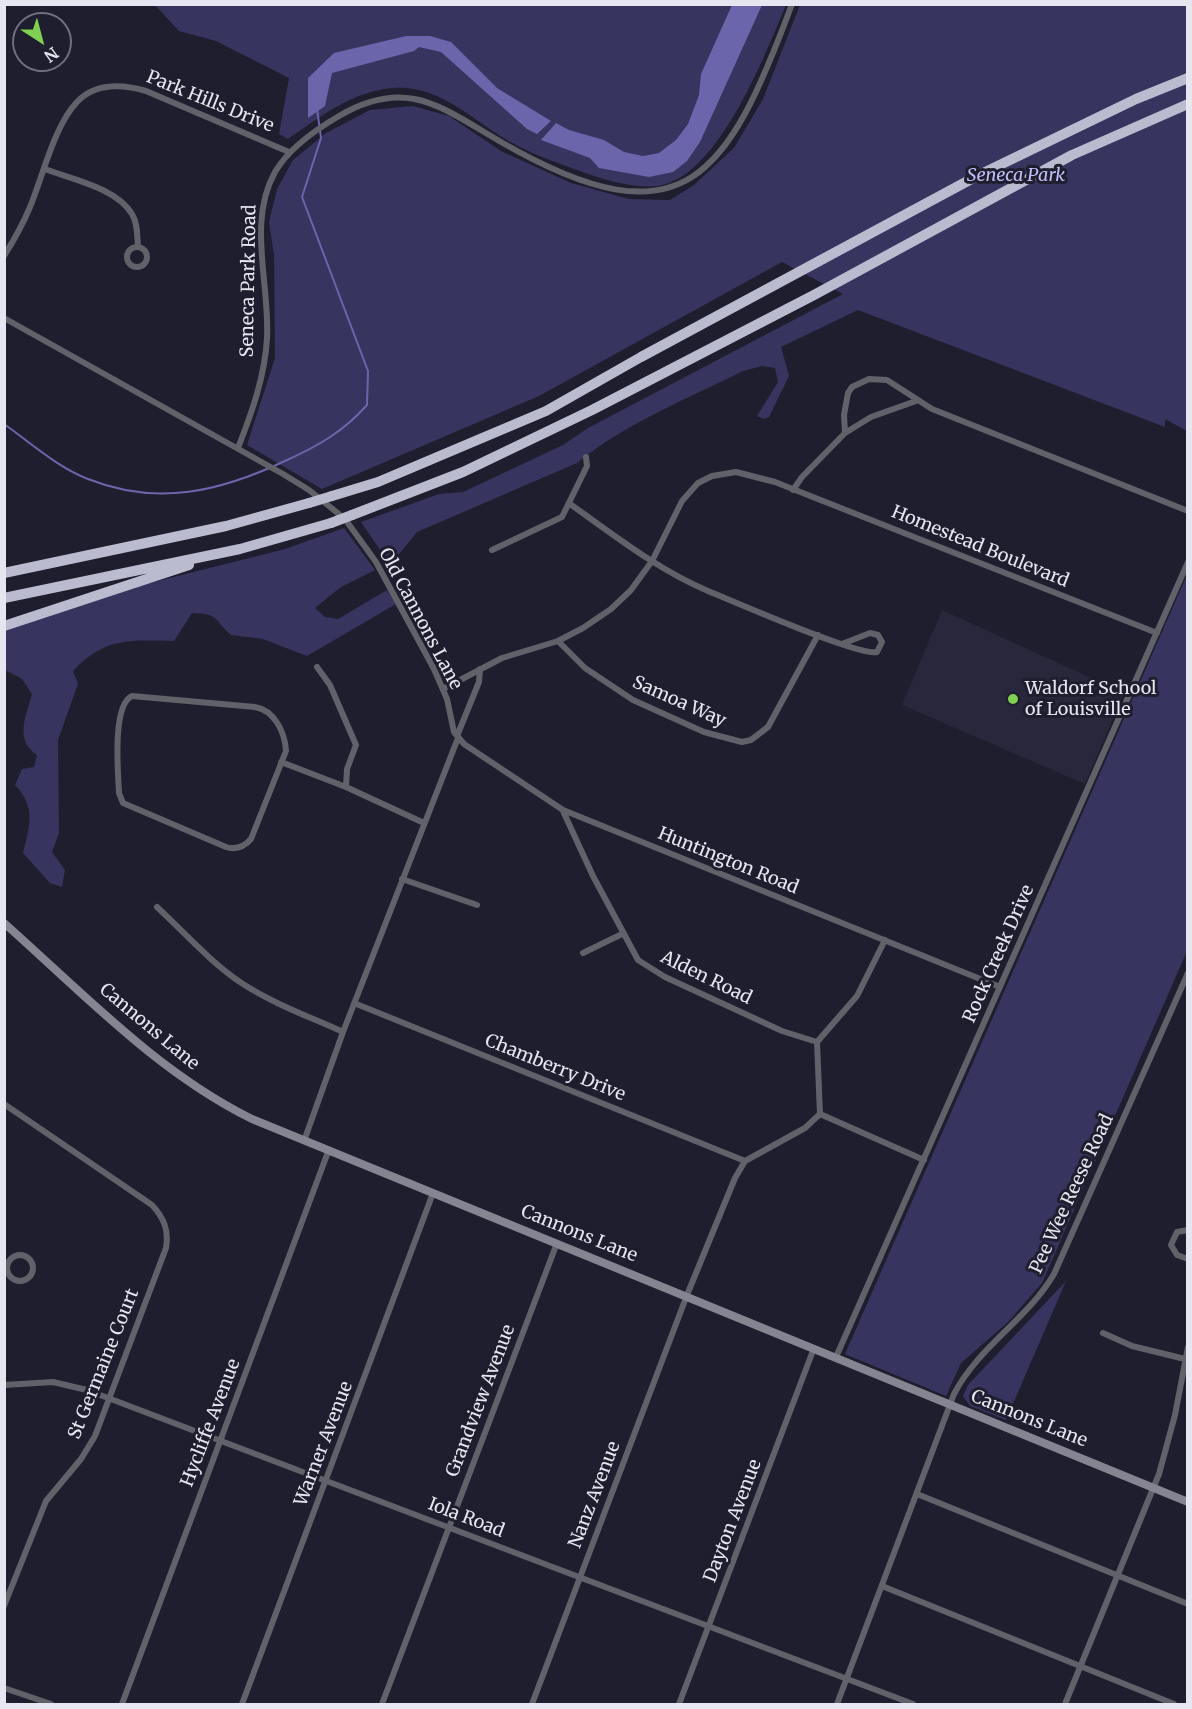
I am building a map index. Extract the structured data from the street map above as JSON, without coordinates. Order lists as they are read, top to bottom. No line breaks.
{"streets":{"main road":["Cannons Lane"],"street":["Park Hills Drive","Seneca Park Road","Homestead Boulevard","Old Cannons Lane","Samoa Way","Huntington Road","Rock Creek Drive","Alden Road","Chamberry Drive","Pee Wee Reese Road","St Germaine Court","Grandview Avenue","Hycliffe Avenue","Warner Avenue","Nanz Avenue","Iola Road","Dayton Avenue"]},"crossings":[["Park Hills Drive","Seneca Park Road"],["Seneca Park Road","Old Cannons Lane"],["Homestead Boulevard","Old Cannons Lane"],["Homestead Boulevard","Samoa Way"],["Homestead Boulevard","Rock Creek Drive"],["Old Cannons Lane","Huntington Road"],["Huntington Road","Rock Creek Drive"],["Huntington Road","Alden Road"],["Rock Creek Drive","Cannons Lane"],["Cannons Lane","Pee Wee Reese Road"],["Cannons Lane","Grandview Avenue"],["Cannons Lane","Hycliffe Avenue"],["Cannons Lane","Warner Avenue"],["Cannons Lane","Nanz Avenue"],["Cannons Lane","Dayton Avenue"],["Chamberry Drive","Nanz Avenue"],["Pee Wee Reese Road","Iola Road"],["St Germaine Court","Iola Road"],["Grandview Avenue","Iola Road"],["Hycliffe Avenue","Iola Road"],["Warner Avenue","Iola Road"],["Nanz Avenue","Iola Road"],["Iola Road","Dayton Avenue"]],"parks":["Seneca Park"],"places":["Waldorf School of Louisville"],"north":"bottom right"}
